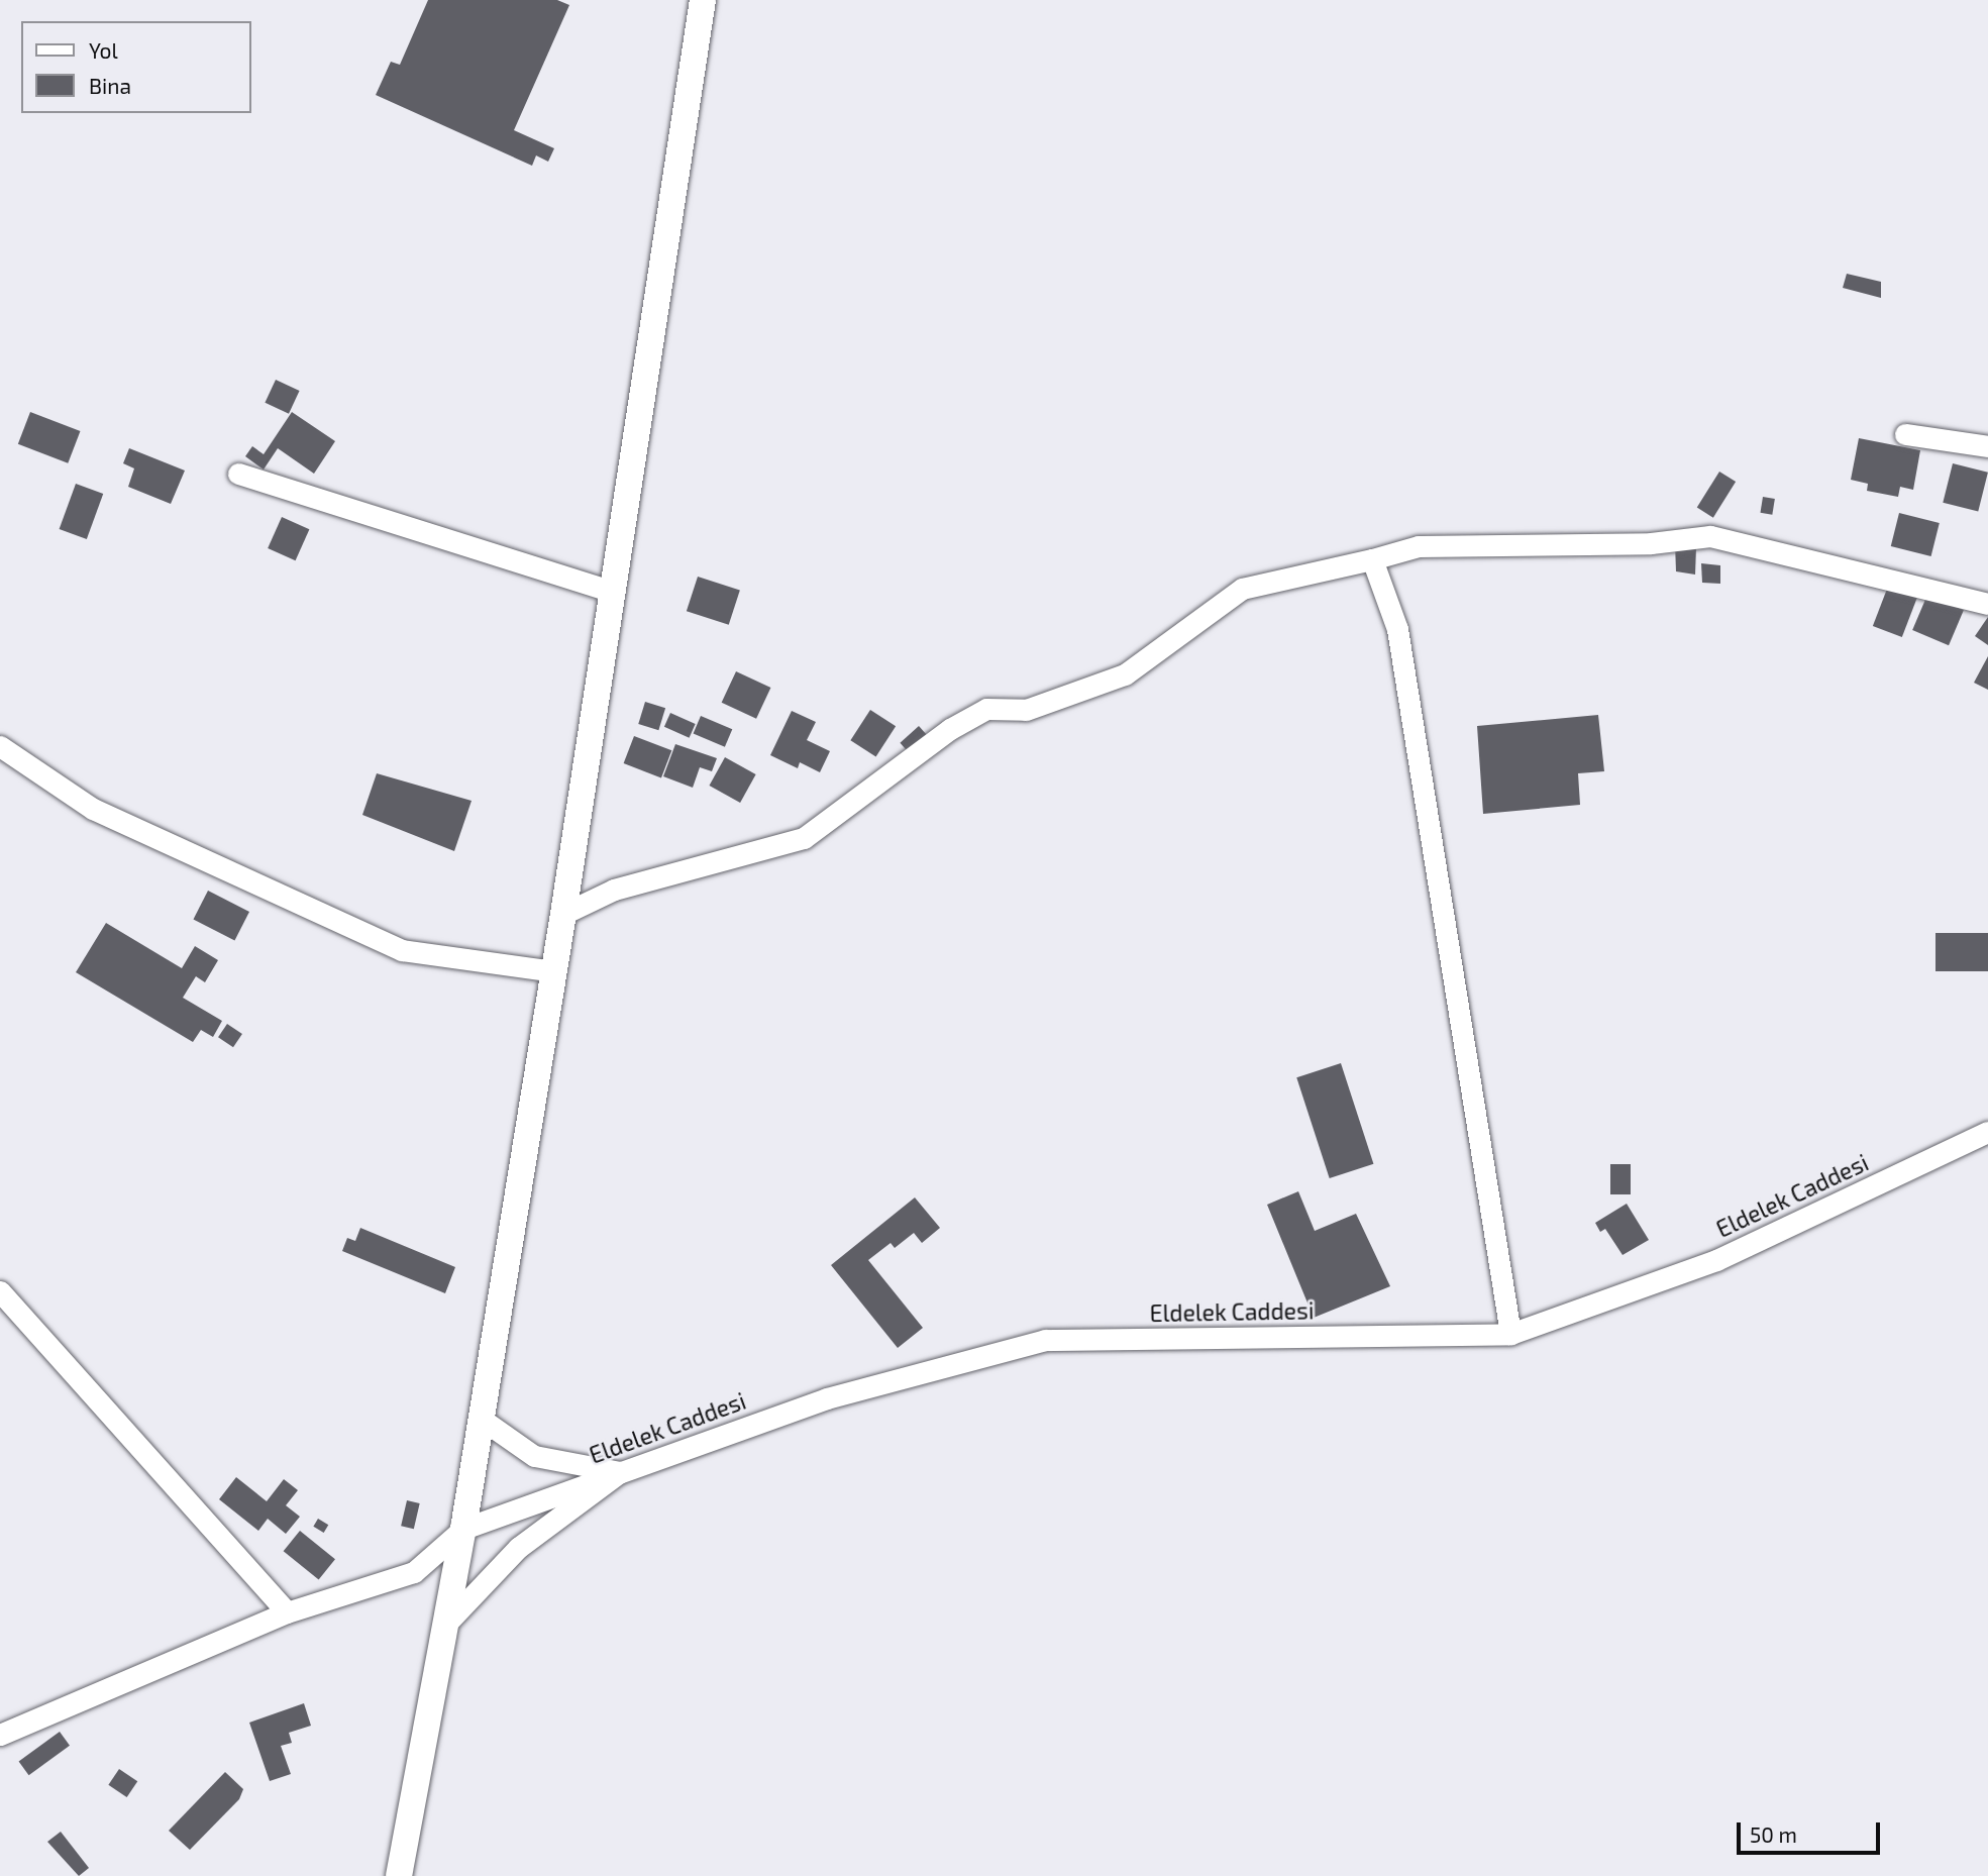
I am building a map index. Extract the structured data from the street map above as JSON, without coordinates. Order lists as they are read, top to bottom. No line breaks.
{"streets":{"street":["Eldelek Caddesi"]},"legend":["Yol","Bina"],"scale_bar":"50 m"}
